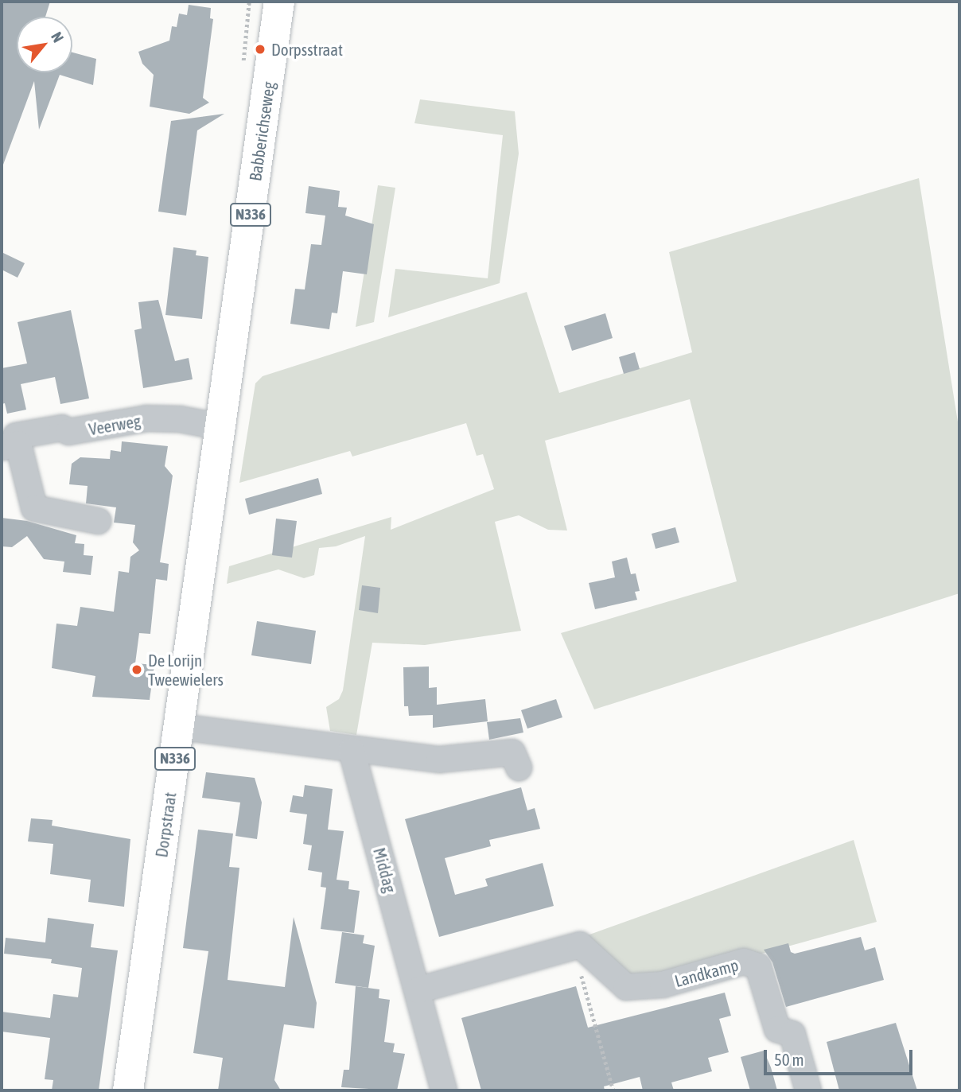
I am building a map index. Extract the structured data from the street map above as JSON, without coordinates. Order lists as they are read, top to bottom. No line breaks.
{"streets":{"main road":["Babberichseweg","N336","Dorpstraat"],"street":["Veerweg","Middag","Landkamp"]},"crossings":[["Babberichseweg","Veerweg"],["Babberichseweg","Dorpstraat"],["Veerweg","Dorpstraat"]],"places":["Dorpsstraat","De Lorijn Tweewielers"],"scale_bar":"50 m","north":"top right"}
